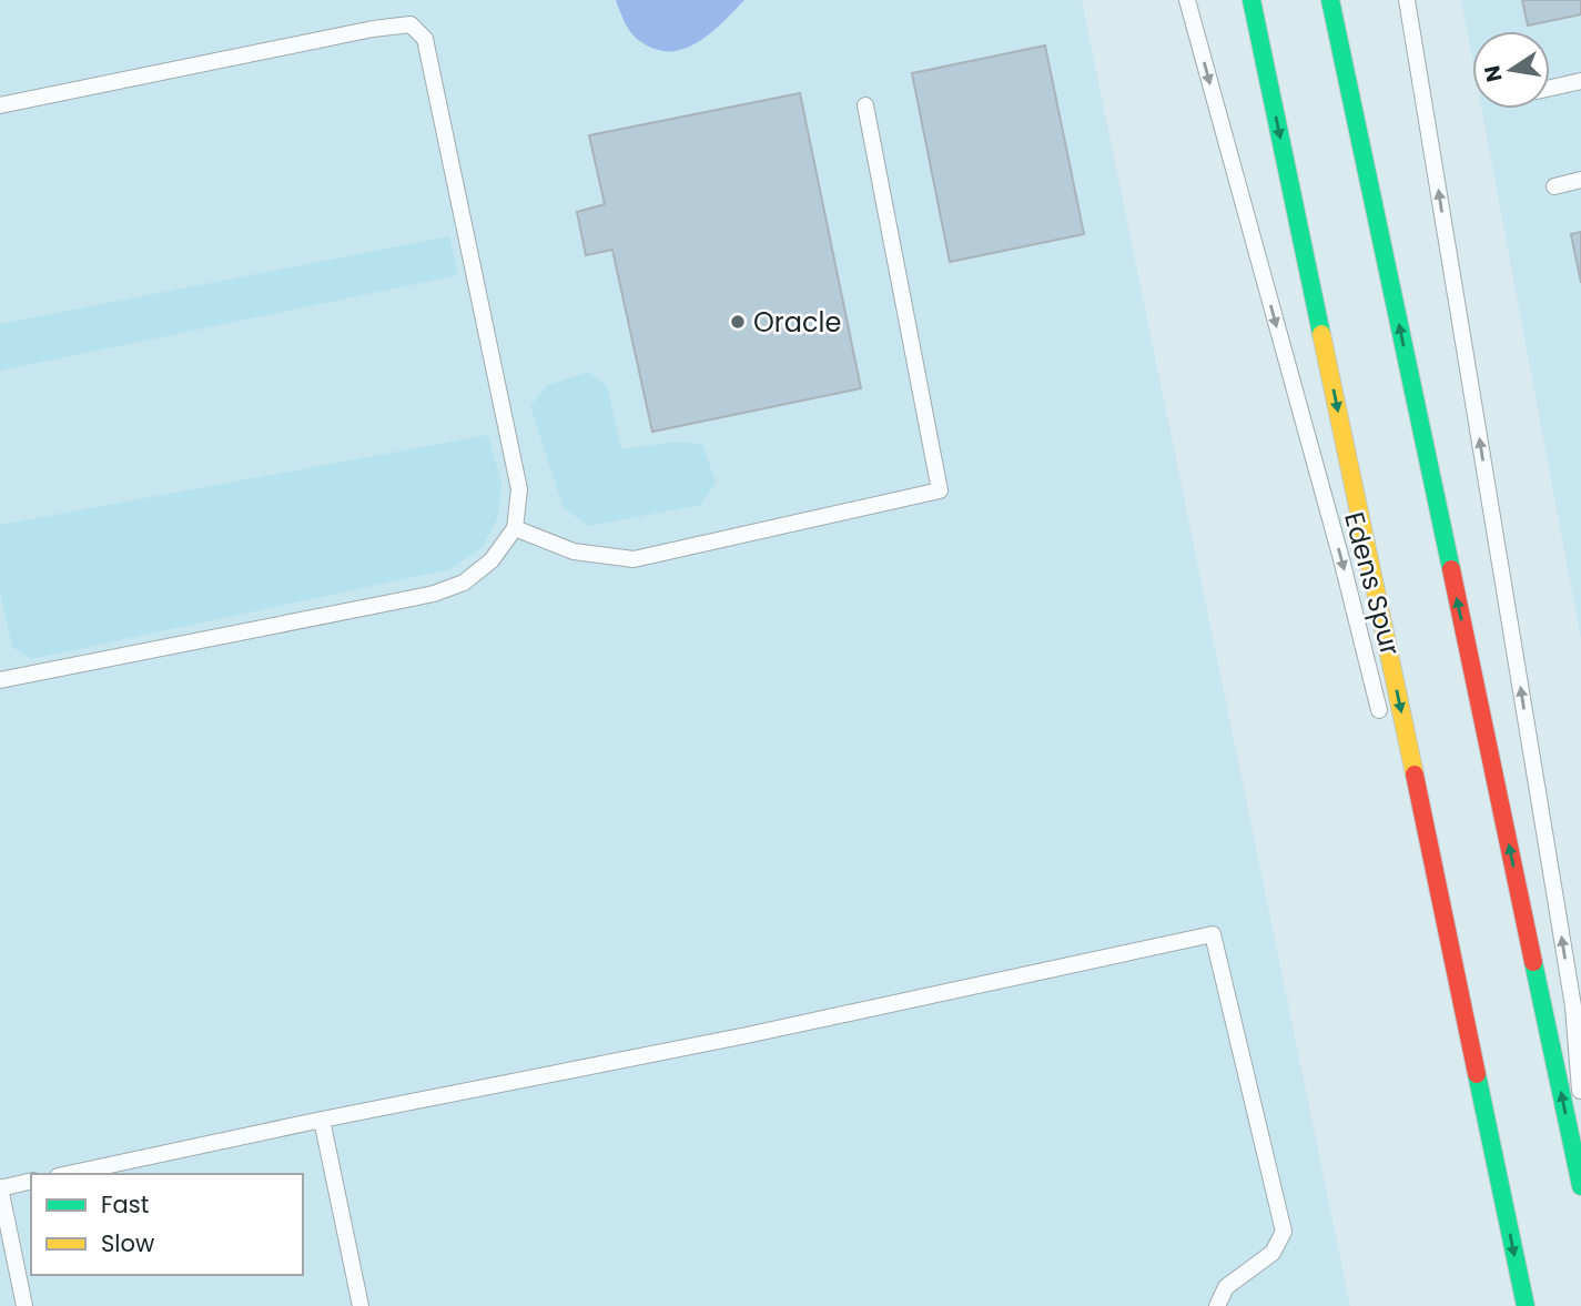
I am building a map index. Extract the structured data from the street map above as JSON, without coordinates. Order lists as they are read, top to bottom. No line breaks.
{"streets":{"highway":["Edens Spur"]},"places":["Oracle"],"legend":["Fast","Slow"],"north":"left"}
